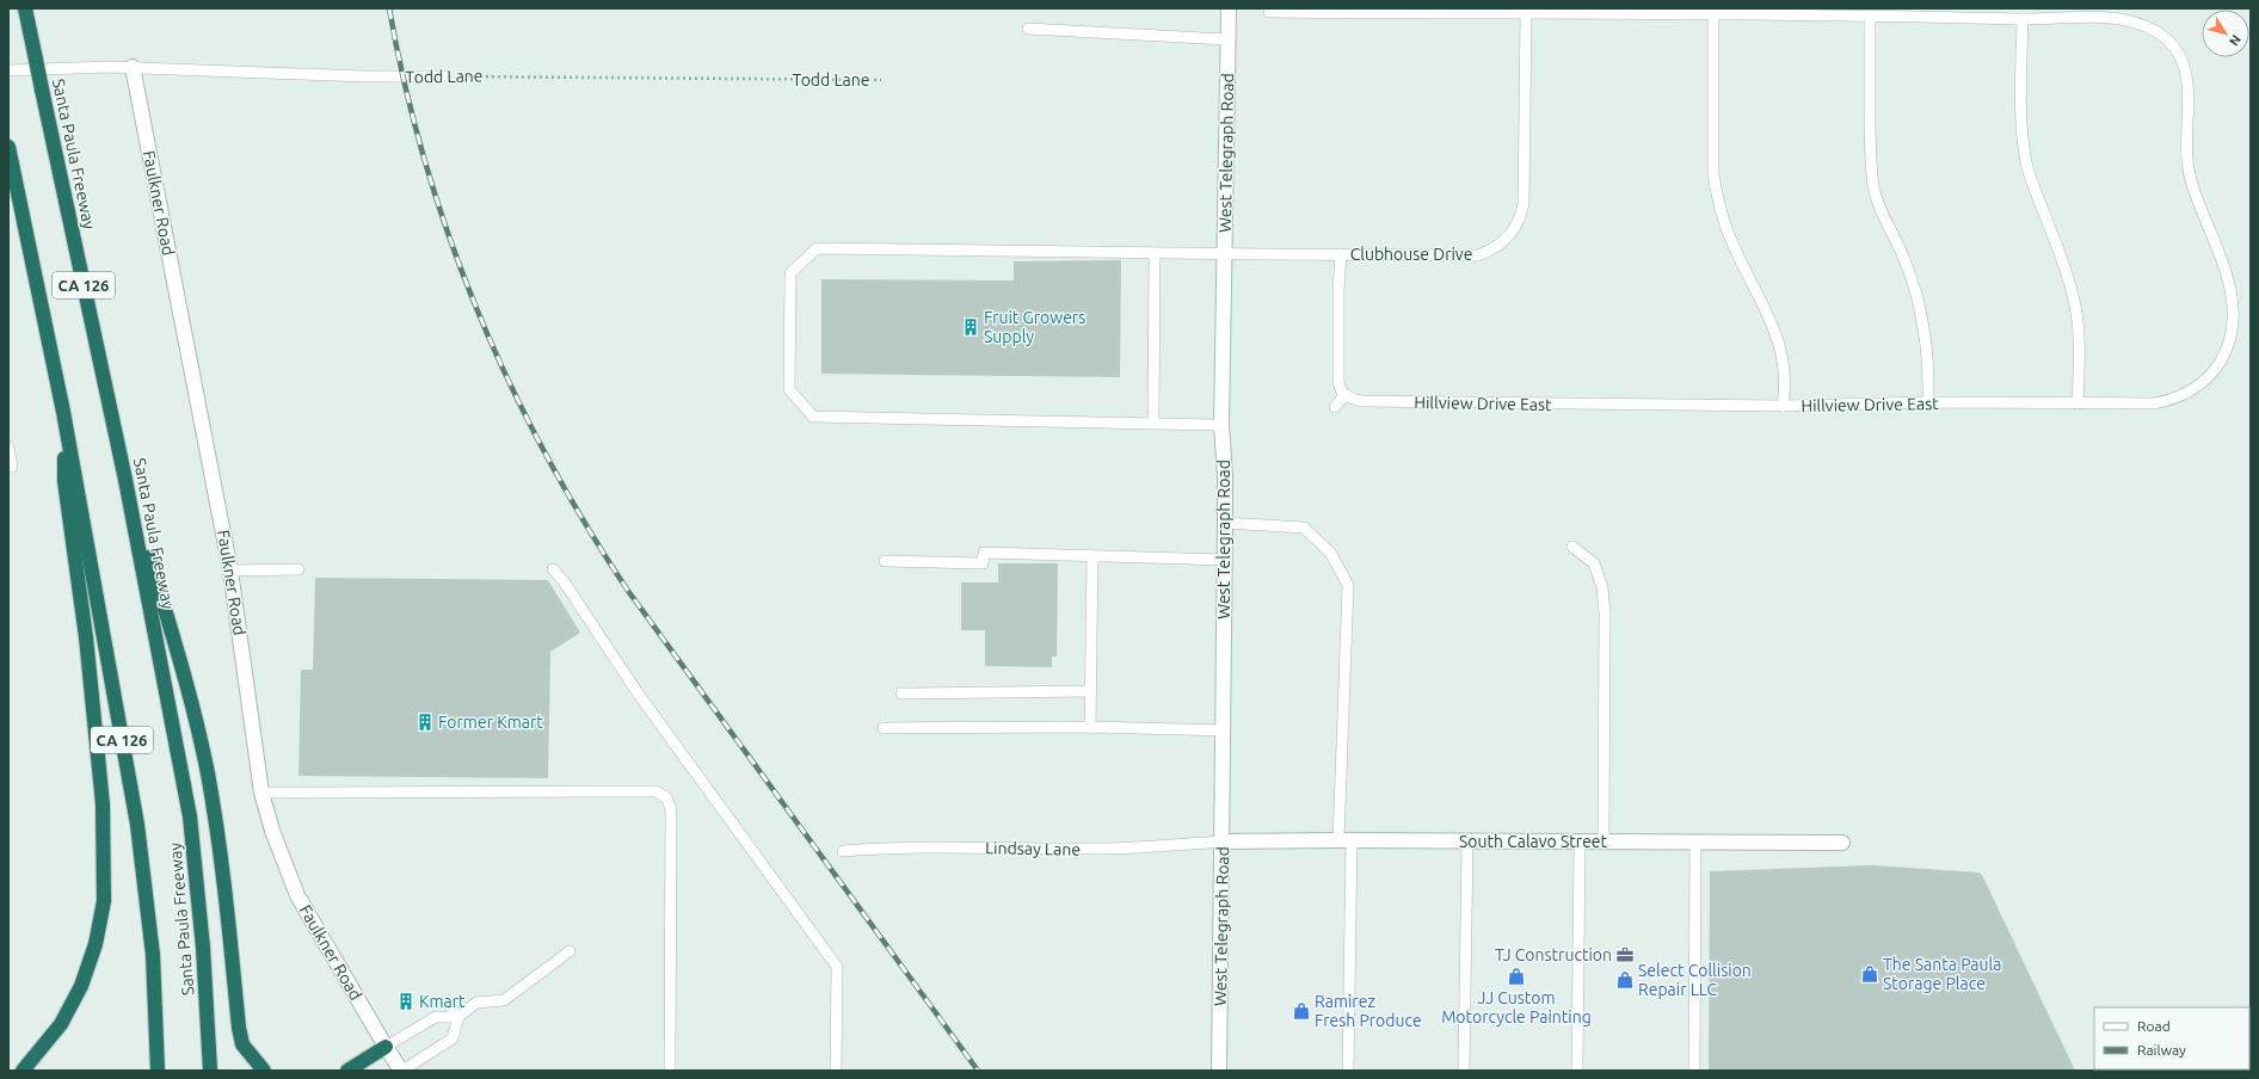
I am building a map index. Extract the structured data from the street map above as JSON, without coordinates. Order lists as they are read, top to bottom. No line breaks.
{"streets":{"highway":["Santa Paula Freeway","CA 126"],"street":["West Telegraph Road","Faulkner Road","South Calavo Street"],"lane":["Todd Lane","Clubhouse Drive","Hillview Drive East","Lindsay Lane"]},"crossings":[["Todd Lane","Faulkner Road"],["West Telegraph Road","Clubhouse Drive"],["West Telegraph Road","South Calavo Street"],["West Telegraph Road","Lindsay Lane"],["Clubhouse Drive","Hillview Drive East"],["South Calavo Street","Lindsay Lane"]],"places":{"building":["Fruit Growers Supply","Former Kmart","Kmart"],"office":["TJ Construction"],"shop":["The Santa Paula Storage Place","JJ Custom Motorcycle Painting","Select Collision Repair LLC","Ramirez Fresh Produce"]},"legend":["Road","Railway"],"north":"bottom right"}
